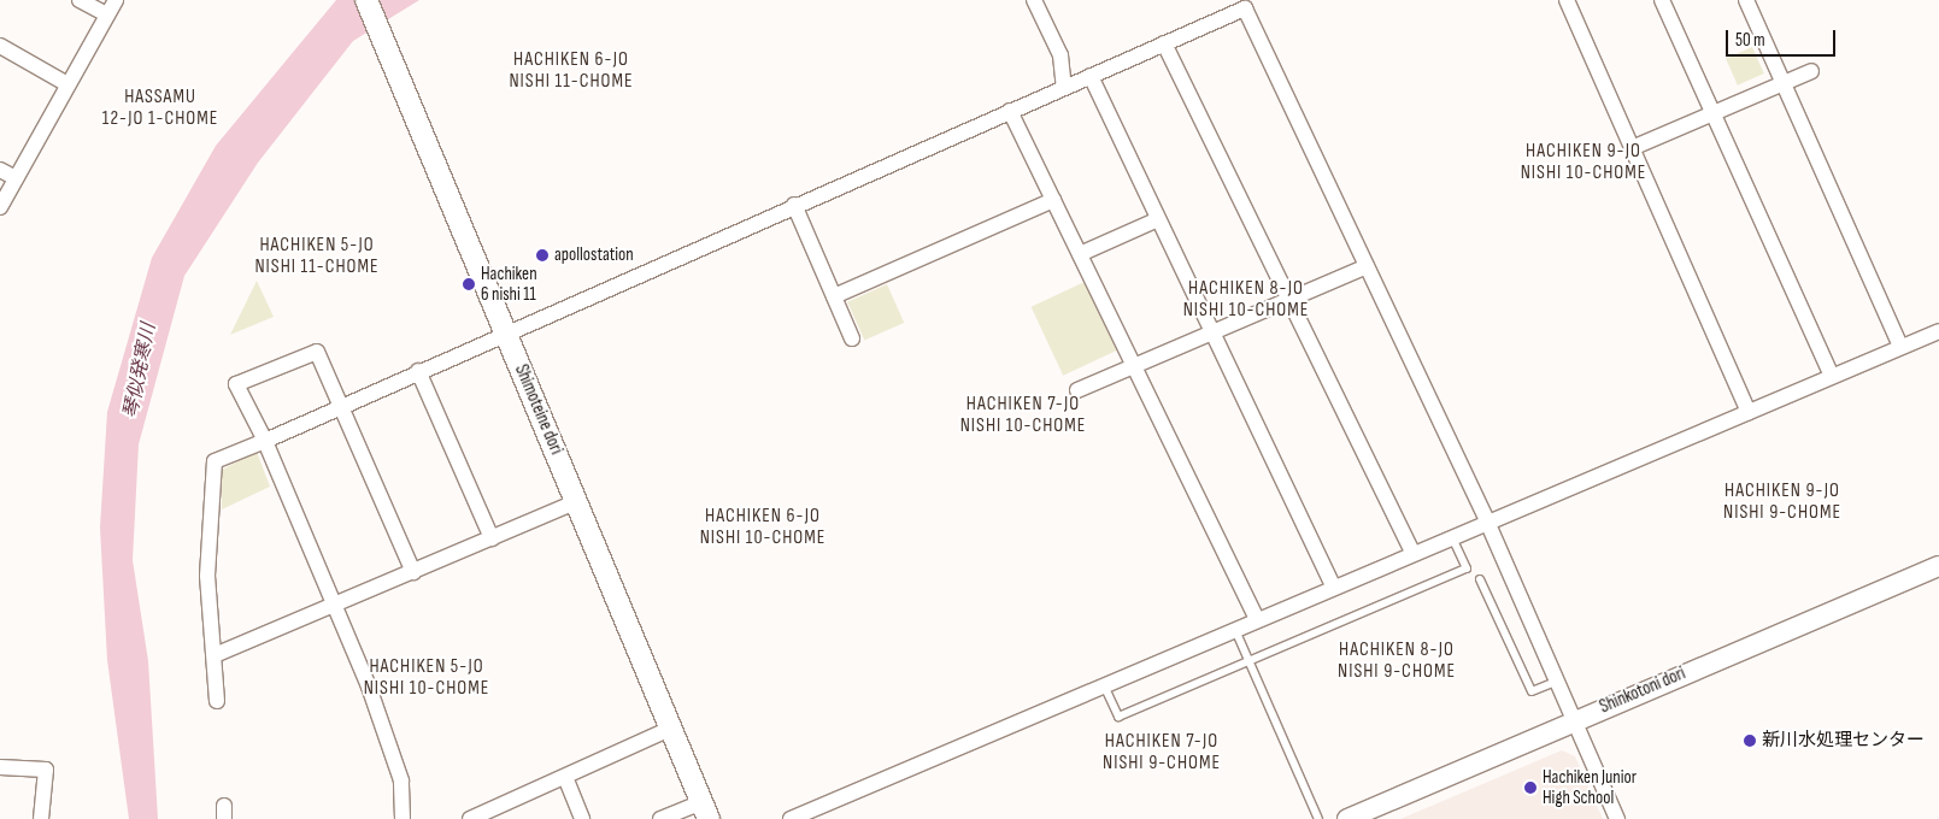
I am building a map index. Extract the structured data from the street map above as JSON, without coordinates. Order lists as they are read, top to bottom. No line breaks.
{"streets":{"main road":["Shimoteine dori"],"street":["Shinkotoni dori"]},"districts":["HACHIKEN 6-JO NISHI 11-CHOME","HASSAMU 12-JO 1-CHOME","HACHIKEN 9-JO NISHI 10-CHOME","HACHIKEN 5-JO NISHI 11-CHOME","HACHIKEN 8-JO NISHI 10-CHOME","HACHIKEN 7-JO NISHI 10-CHOME","HACHIKEN 9-JO NISHI 9-CHOME","HACHIKEN 6-JO NISHI 10-CHOME","HACHIKEN 8-JO NISHI 9-CHOME","HACHIKEN 5-JO NISHI 10-CHOME","HACHIKEN 7-JO NISHI 9-CHOME"],"water":["琴似発寒川"],"places":["apollostation","Hachiken 6 nishi 11","新川水処理センター","Hachiken Junior High School"],"scale_bar":"50 m"}
